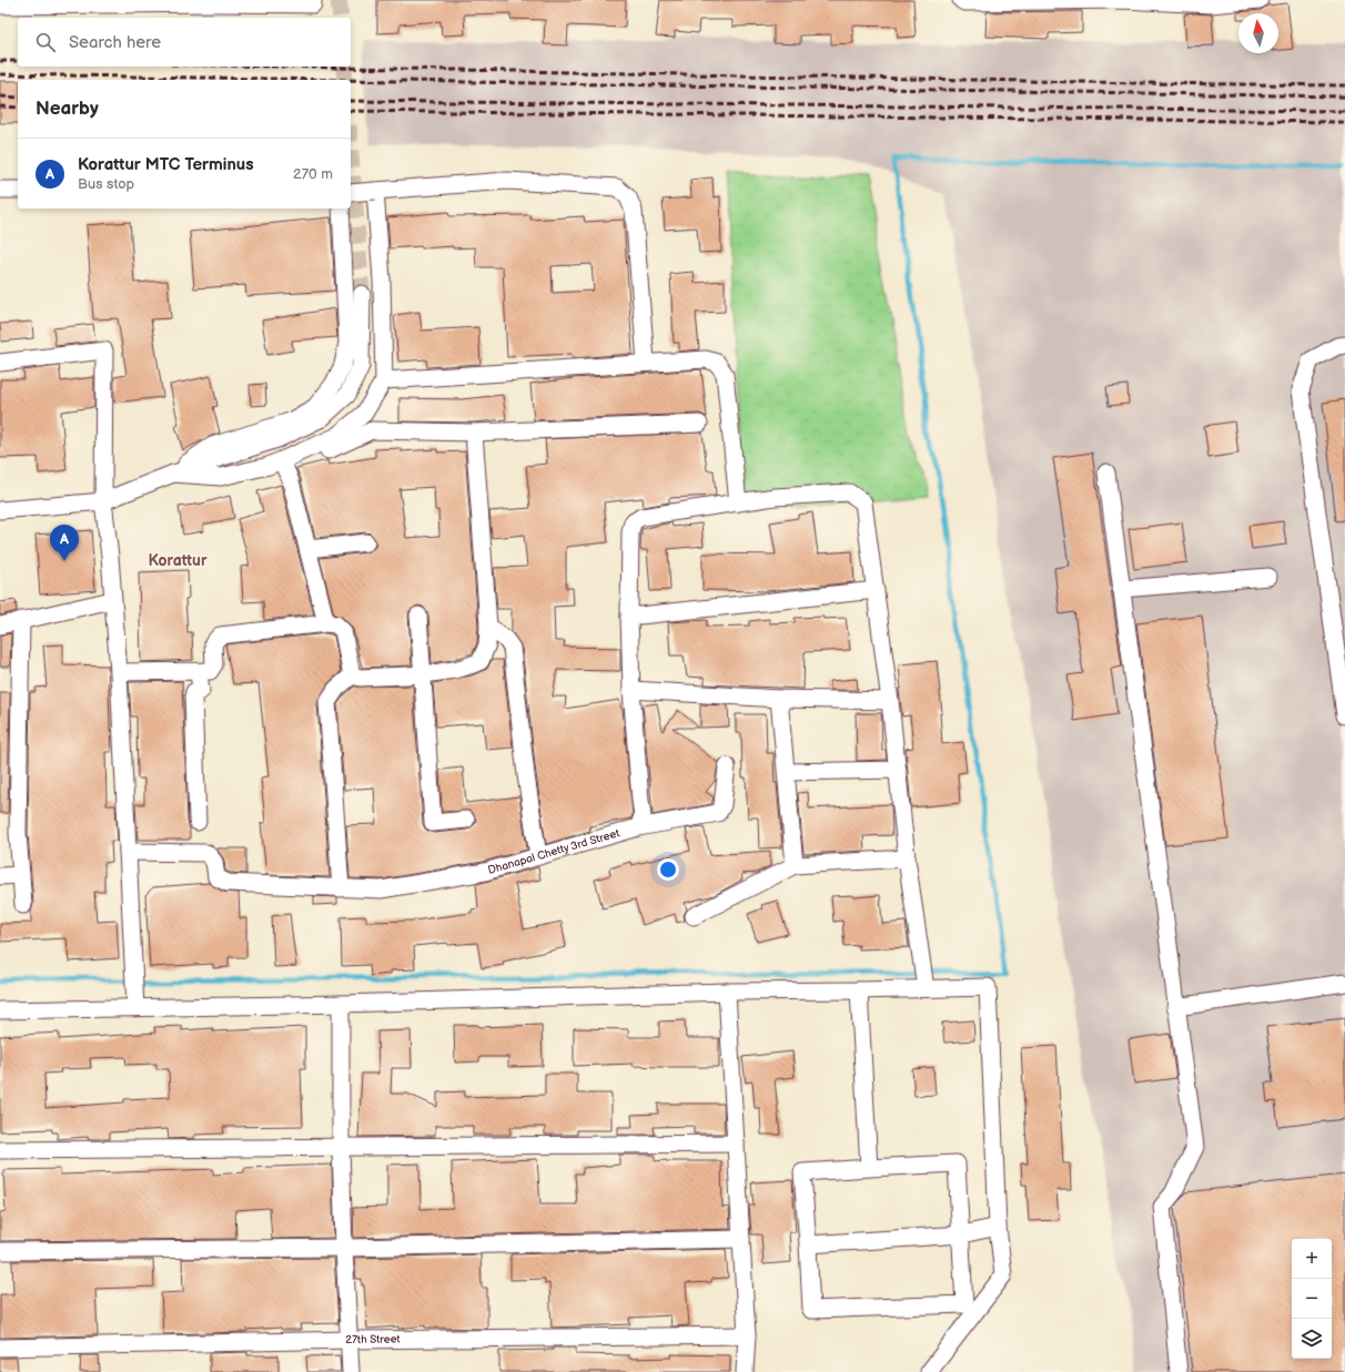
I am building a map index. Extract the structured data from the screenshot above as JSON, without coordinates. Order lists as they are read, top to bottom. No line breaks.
{"streets":{"street":["Dhanapal Chetty 3rd Street","27th Street"]},"districts":["Korattur"],"north":"top","page":{"search":"Search here","heading":"Nearby","list":[{"mark":"A","name":"Korattur MTC Terminus","note":"Bus stop","value":"270 m"}],"pins":"A","map_buttons":["+","−"]}}
